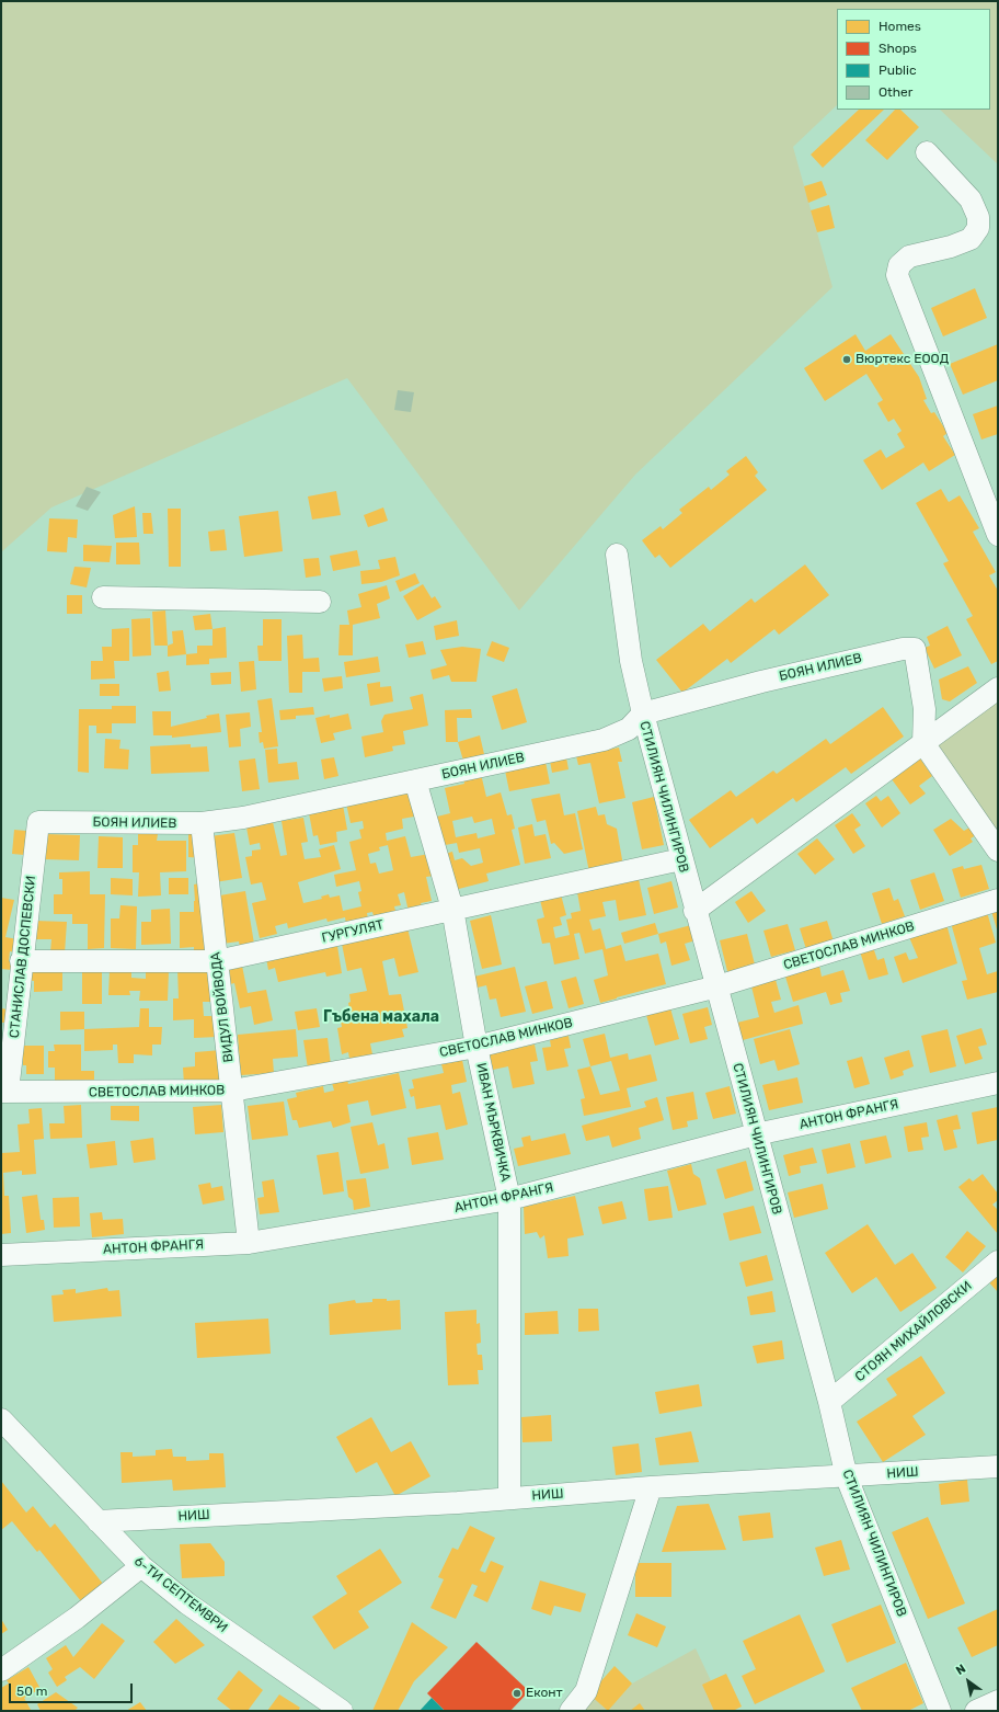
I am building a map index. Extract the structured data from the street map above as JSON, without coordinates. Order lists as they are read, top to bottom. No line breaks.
{"streets":{"street":["БОЯН ИЛИЕВ","СТИЛИЯН ЧИЛИНГИРОВ","ГУРГУЛЯТ","СВЕТОСЛАВ МИНКОВ","СТАНИСЛАВ ДОСПЕВСКИ","ВИДУЛ ВОЙВОДА","АНТОН ФРАНГЯ","ИВАН МЪРКВИЧКА","СТОЯН МИХАЙЛОВСКИ","НИШ","6-ТИ СЕПТЕМВРИ"]},"crossings":[["БОЯН ИЛИЕВ","СТИЛИЯН ЧИЛИНГИРОВ"],["БОЯН ИЛИЕВ","СТАНИСЛАВ ДОСПЕВСКИ"],["БОЯН ИЛИЕВ","ВИДУЛ ВОЙВОДА"],["БОЯН ИЛИЕВ","ИВАН МЪРКВИЧКА"],["СТИЛИЯН ЧИЛИНГИРОВ","ГУРГУЛЯТ"],["СТИЛИЯН ЧИЛИНГИРОВ","СВЕТОСЛАВ МИНКОВ"],["СТИЛИЯН ЧИЛИНГИРОВ","АНТОН ФРАНГЯ"],["СТИЛИЯН ЧИЛИНГИРОВ","СТОЯН МИХАЙЛОВСКИ"],["СТИЛИЯН ЧИЛИНГИРОВ","НИШ"],["ГУРГУЛЯТ","СТАНИСЛАВ ДОСПЕВСКИ"],["ГУРГУЛЯТ","ВИДУЛ ВОЙВОДА"],["ГУРГУЛЯТ","ИВАН МЪРКВИЧКА"],["СВЕТОСЛАВ МИНКОВ","СТАНИСЛАВ ДОСПЕВСКИ"],["СВЕТОСЛАВ МИНКОВ","ВИДУЛ ВОЙВОДА"],["СВЕТОСЛАВ МИНКОВ","ИВАН МЪРКВИЧКА"],["ВИДУЛ ВОЙВОДА","АНТОН ФРАНГЯ"],["АНТОН ФРАНГЯ","ИВАН МЪРКВИЧКА"],["ИВАН МЪРКВИЧКА","НИШ"],["НИШ","6-ТИ СЕПТЕМВРИ"]],"districts":["Гъбена махала"],"places":["Вюртекс ЕООД","Еконт"],"legend":["Homes","Shops","Public","Other"],"scale_bar":"50 m","north":"top left"}
